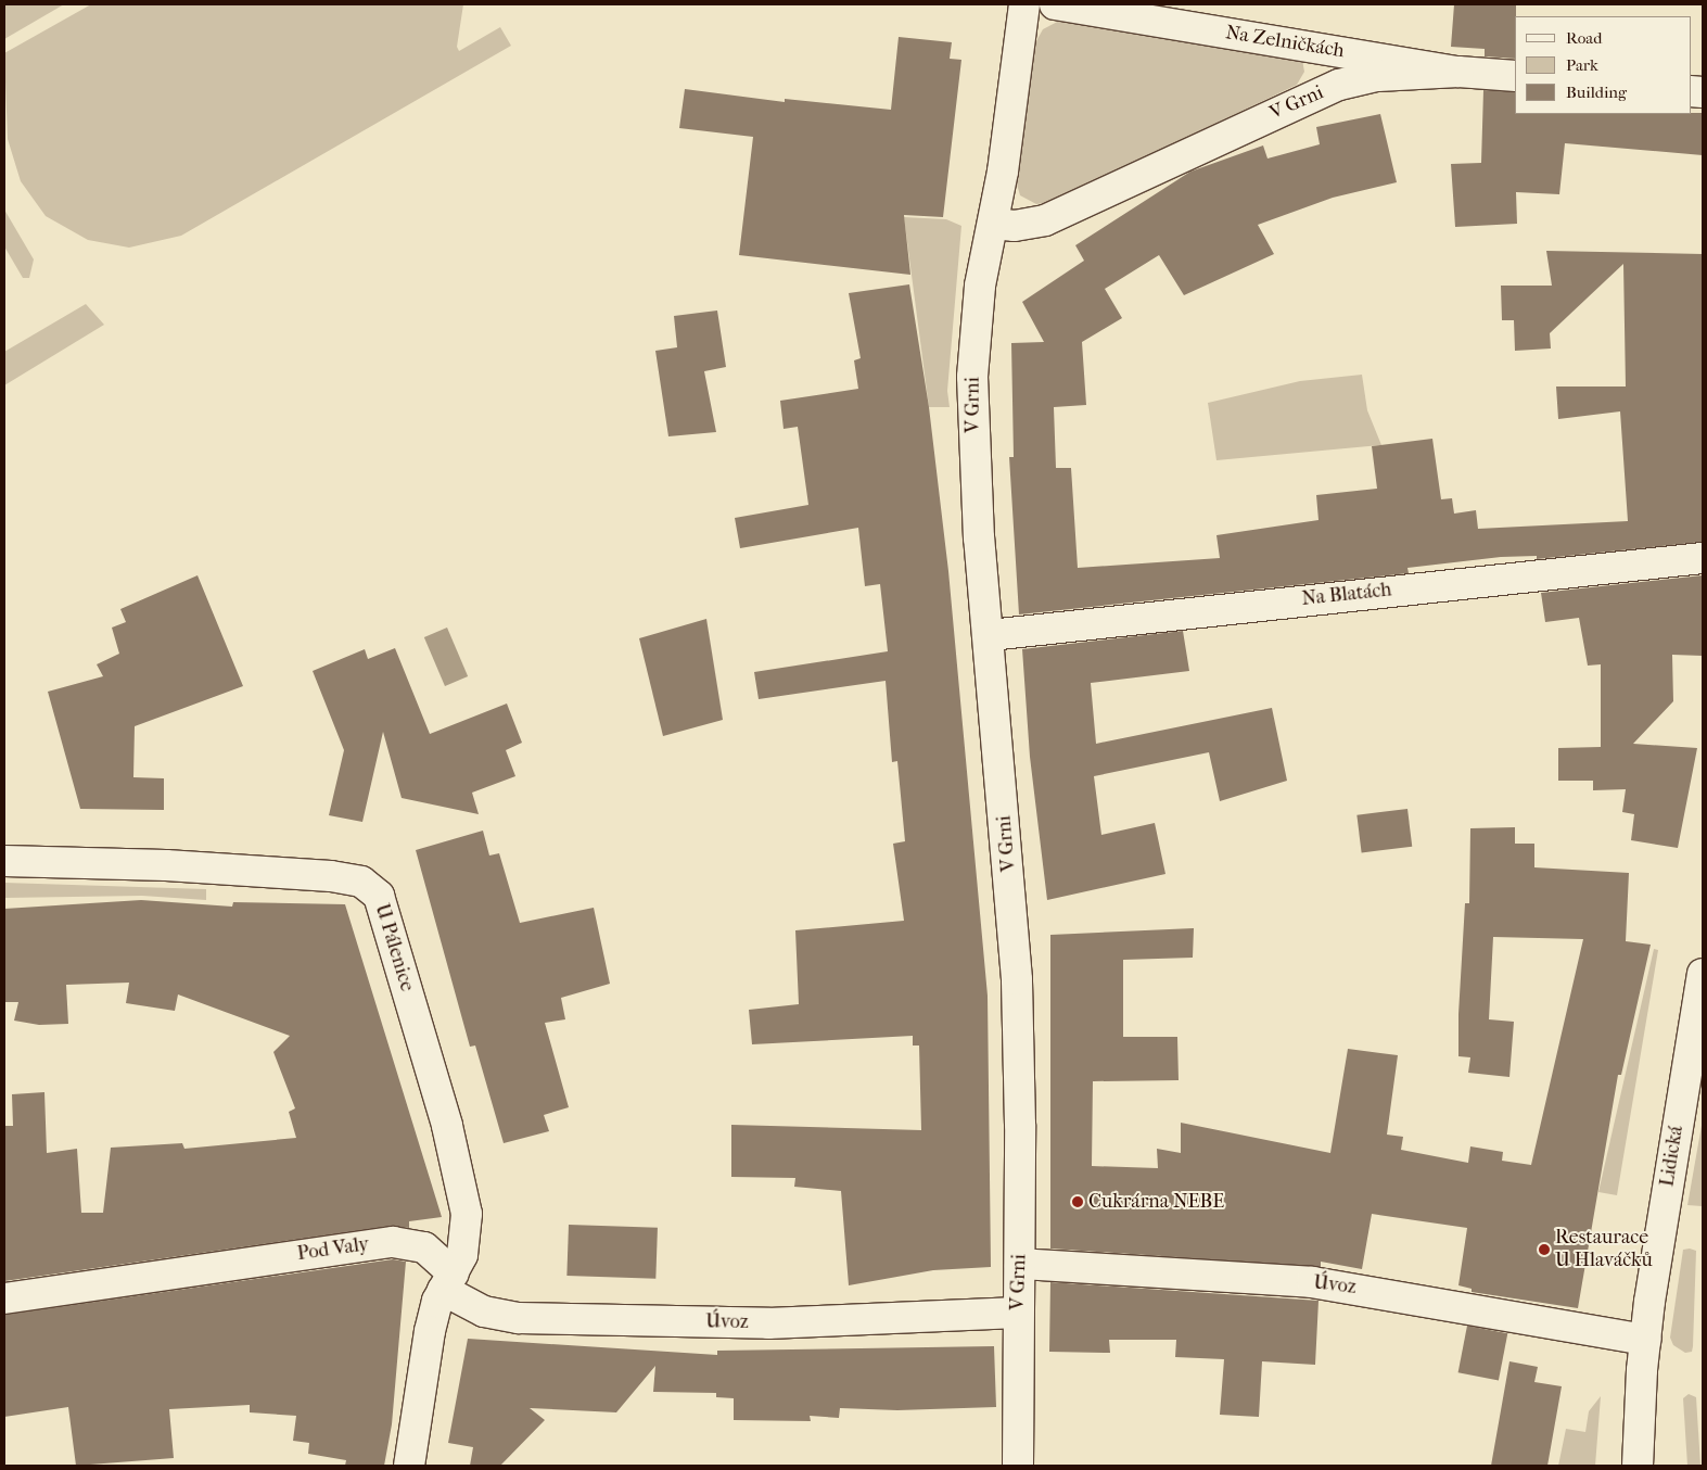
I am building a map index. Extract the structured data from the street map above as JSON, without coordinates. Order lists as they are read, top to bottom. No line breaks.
{"streets":{"street":["Na Zelničkách","V Grni","Na Blatách","U Pálenice","Lidická","Pod Valy","Úvoz"]},"crossings":[["Na Zelničkách","V Grni"],["V Grni","Na Blatách"],["V Grni","Úvoz"],["U Pálenice","Pod Valy"],["U Pálenice","Úvoz"],["Lidická","Úvoz"],["Pod Valy","Úvoz"]],"places":["Cukrárna NEBE","Restaurace U Hlaváčků"],"legend":["Road","Park","Building"]}
